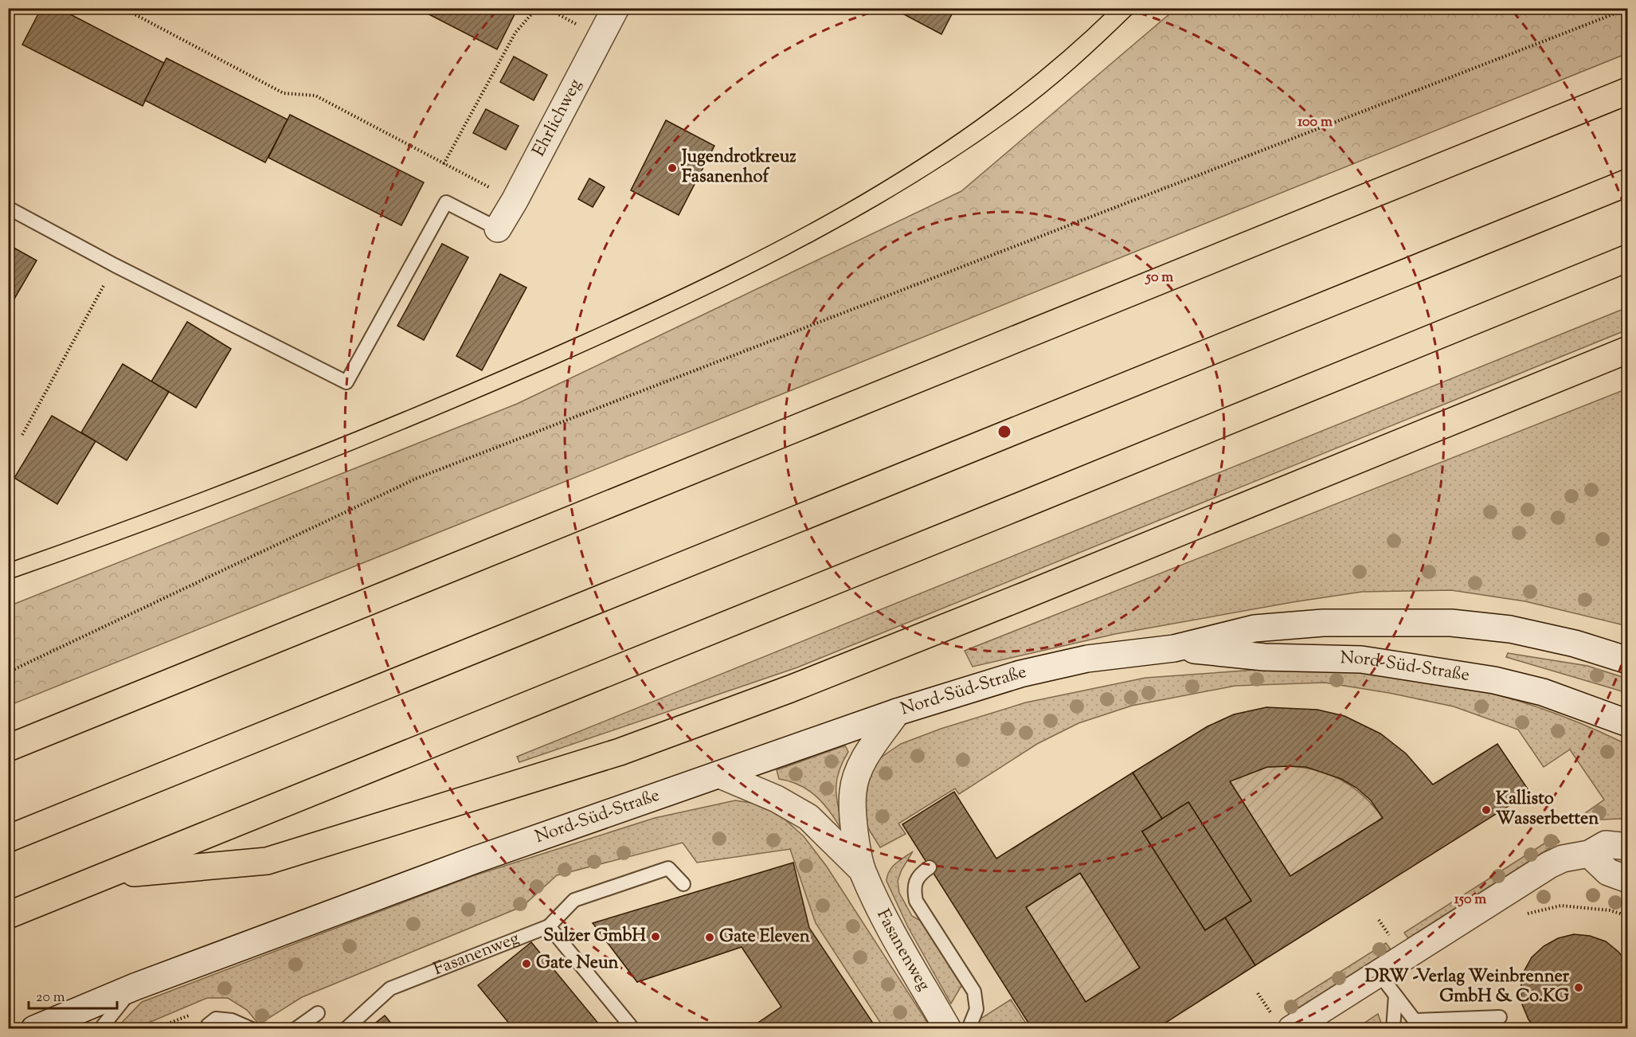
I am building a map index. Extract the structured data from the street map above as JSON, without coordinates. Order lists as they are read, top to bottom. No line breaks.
{"streets":{"main road":["Ehrlichweg","Nord-Süd-Straße","Fasanenweg"]},"crossings":[["Nord-Süd-Straße","Fasanenweg"]],"places":["Jugendrotkreuz Fasanenhof","Kallisto Wasserbetten","Sulzer GmbH","Gate Eleven","Gate Neun","DRW -Verlag Weinbrenner GmbH & Co.KG"],"scale_bar":"20 m","rings":["100 m","50 m","150 m"]}
